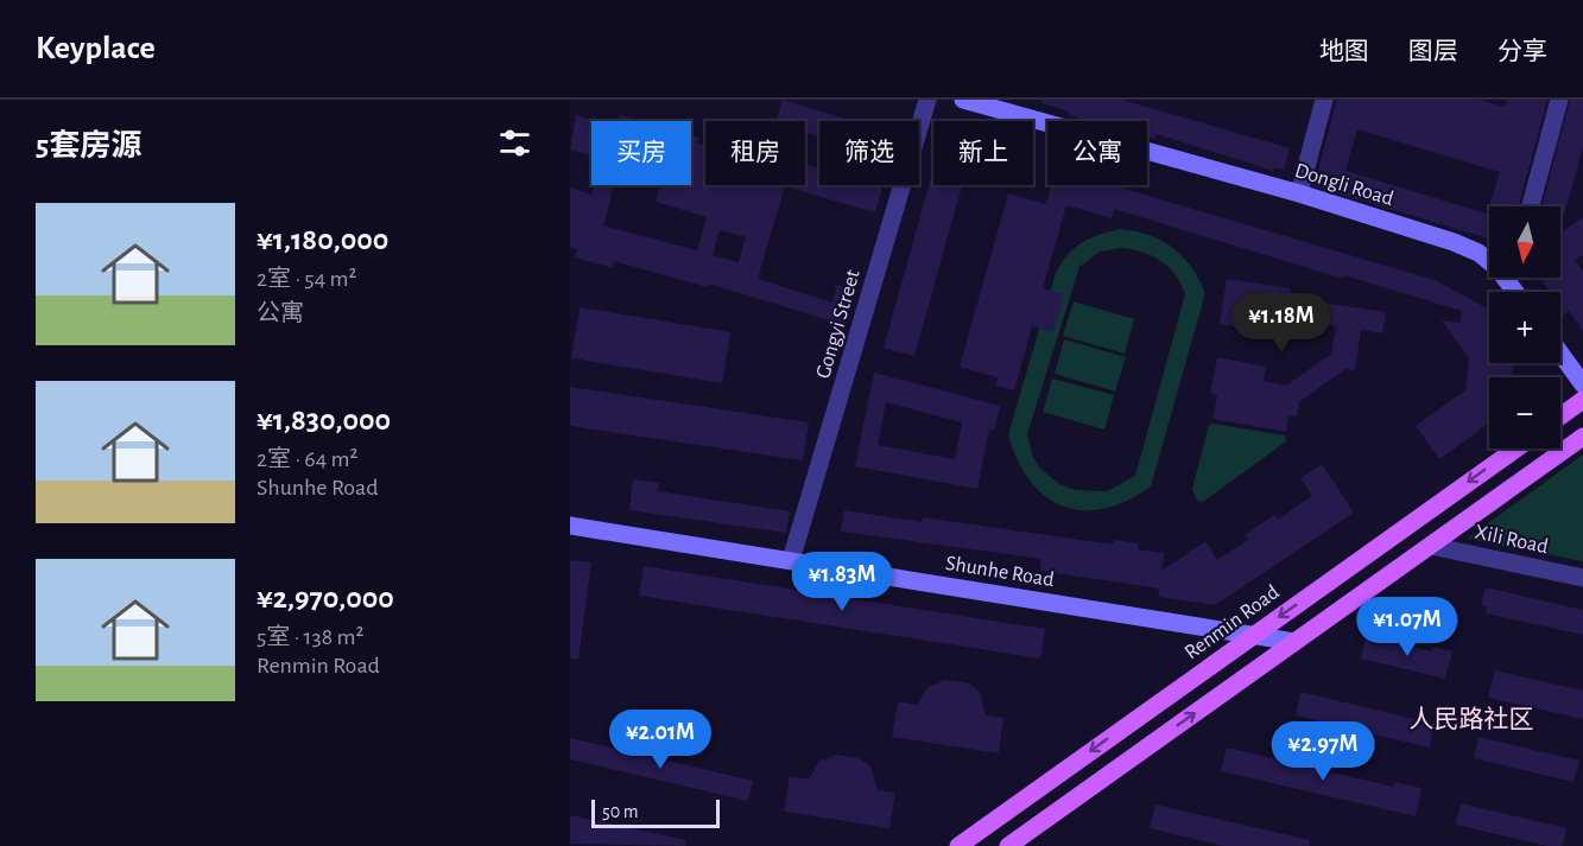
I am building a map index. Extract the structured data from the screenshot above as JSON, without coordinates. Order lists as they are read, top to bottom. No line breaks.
{"streets":{"main road":["Renmin Road"],"street":["Dongli Road","Gongyi Street","Xili Road","Shunhe Road"]},"crossings":[["Gongyi Street","Shunhe Road"],["Shunhe Road","Renmin Road"]],"districts":["人民路社区"],"scale_bar":"50 m","north":"bottom","page":{"header":"Keyplace","nav":["地图","图层","分享"],"heading":"5套房源","chip":["买房","租房","筛选","新上","公寓"],"list":[{"name":"¥1,180,000","note":"2室 · 54 m² · 公寓"},{"name":"¥1,830,000","note":"2室 · 64 m² · Shunhe Road"},{"name":"¥2,970,000","note":"5室 · 138 m² · Renmin Road"}],"map_buttons":["+","−"],"price":["¥1.18M","¥1.83M","¥1.07M","¥2.01M","¥2.97M"],"scale":"50 m"}}
